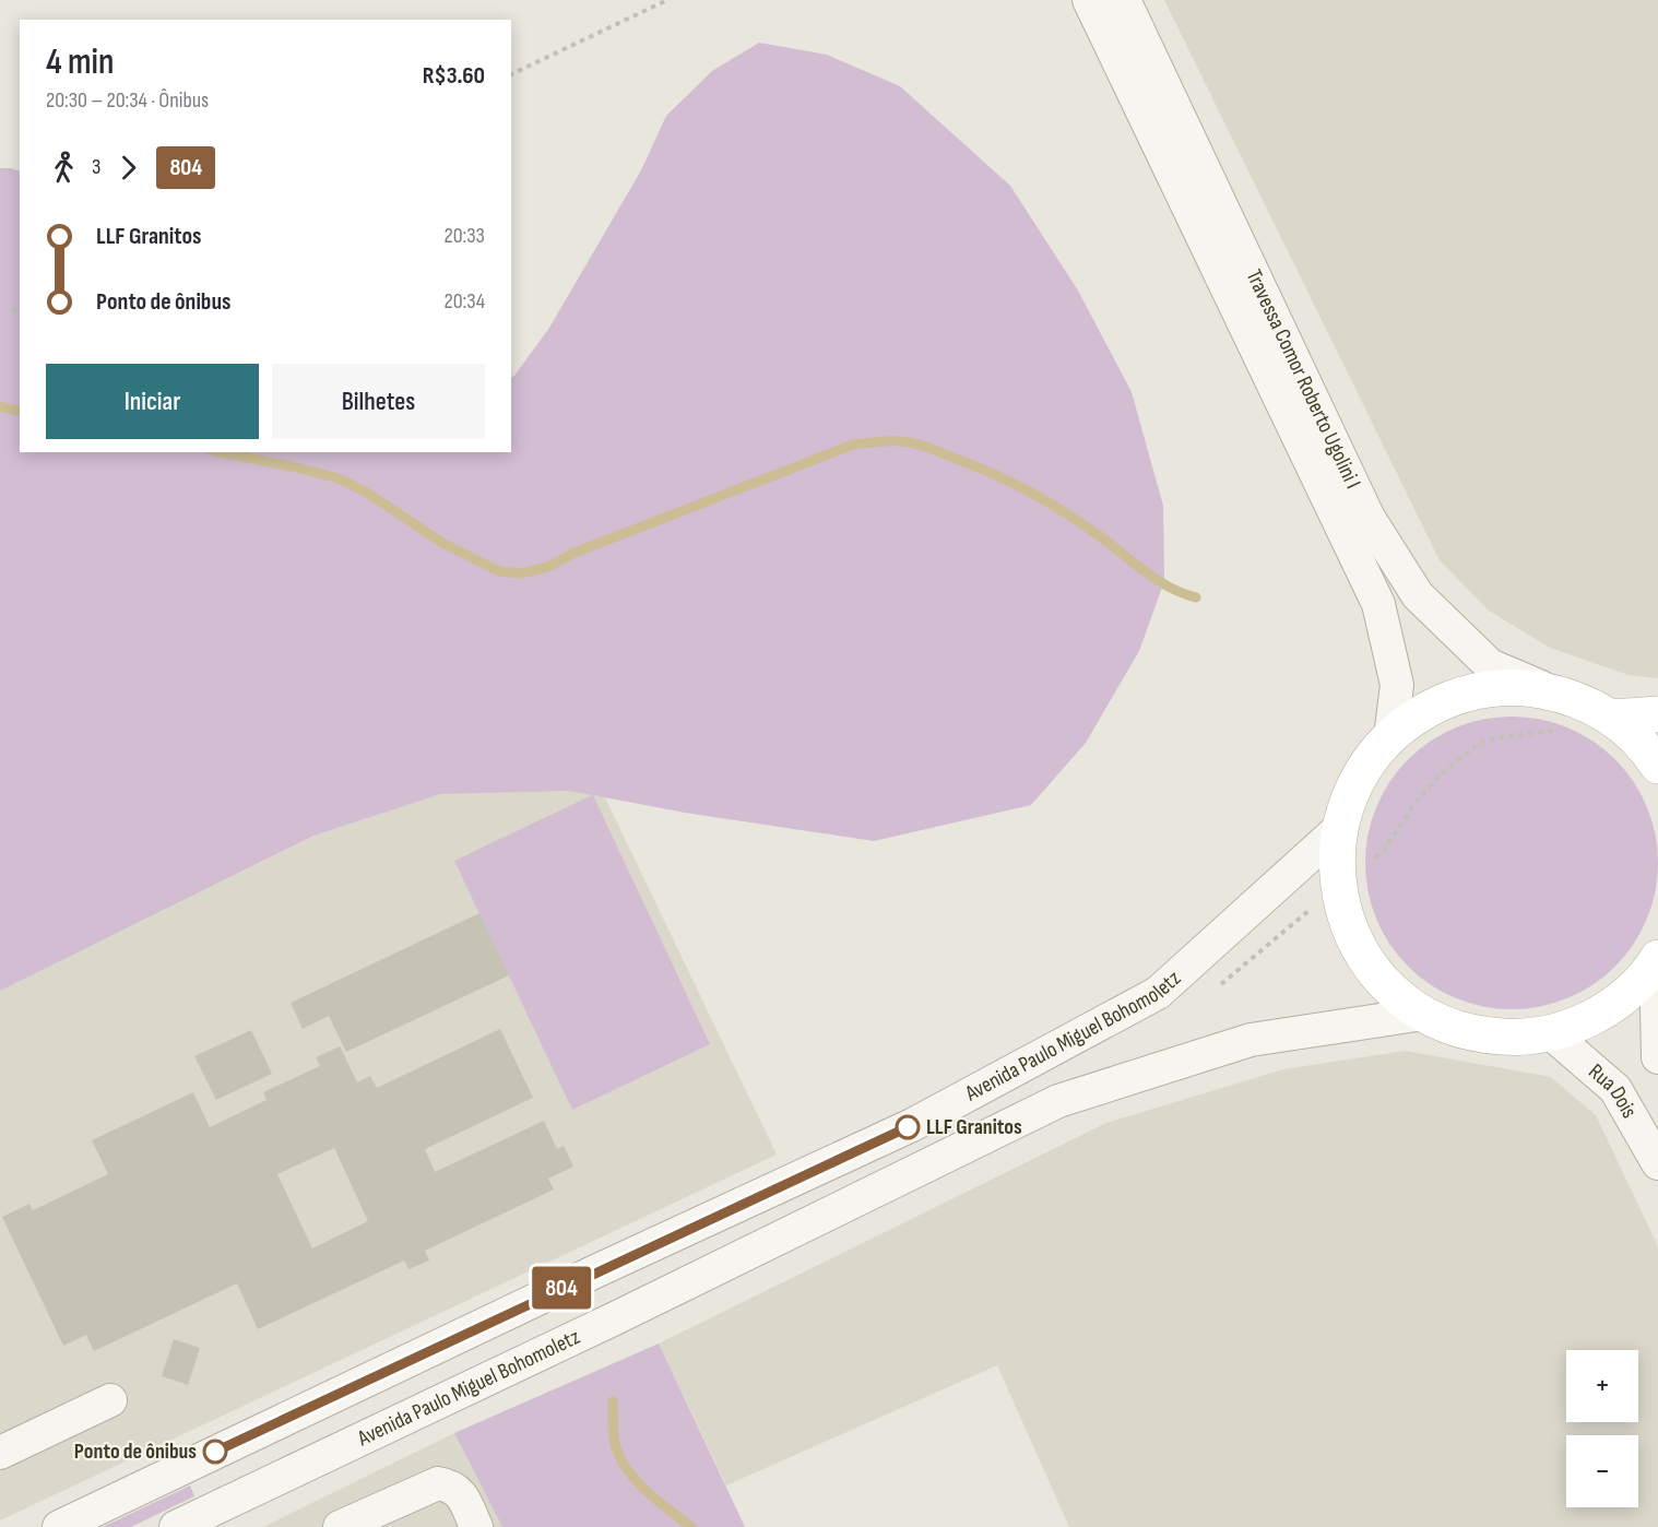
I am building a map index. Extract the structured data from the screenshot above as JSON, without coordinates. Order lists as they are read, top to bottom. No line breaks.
{"streets":{"street":["Travessa Comor Roberto Ugolini I","Avenida Paulo Miguel Bohomoletz","Rua Dois"]},"places":["LLF Granitos","Ponto de ônibus"],"lines":["bus line 804"],"page":{"on_map":"804","heading":["4 min","20:30 – 20:34 · Ônibus","R$3.60"],"legs":["3","804"],"list":[{"name":"LLF Granitos","value":"20:33"},{"name":"Ponto de ônibus","value":"20:34"}],"buttons":["Iniciar","Bilhetes"],"map_buttons":["+","−"]}}
